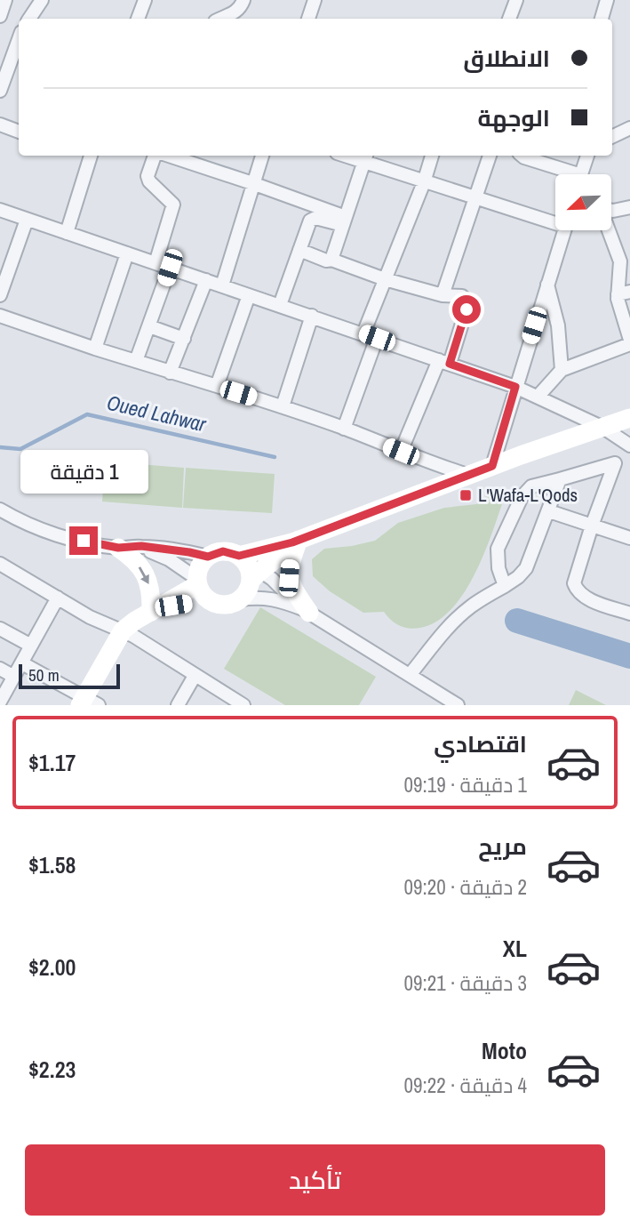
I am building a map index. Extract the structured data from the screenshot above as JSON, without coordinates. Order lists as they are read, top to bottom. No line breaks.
{"water":["Oued Lahwar"],"places":{"transit":["L'Wafa-L'Qods"]},"scale_bar":"50 m","north":"bottom left","page":{"banner":["الانطلاق","الوجهة"],"bubble":"1 دقيقة","scale":"50 m","list":[{"name":"اقتصادي","note":"1 دقيقة · 09:19","value":"$1.17"},{"name":"مريح","note":"2 دقيقة · 09:20","value":"$1.58"},{"name":"XL","note":"3 دقيقة · 09:21","value":"$2.00"},{"name":"Moto","note":"4 دقيقة · 09:22","value":"$2.23"}],"buttons":"تأكيد"}}
